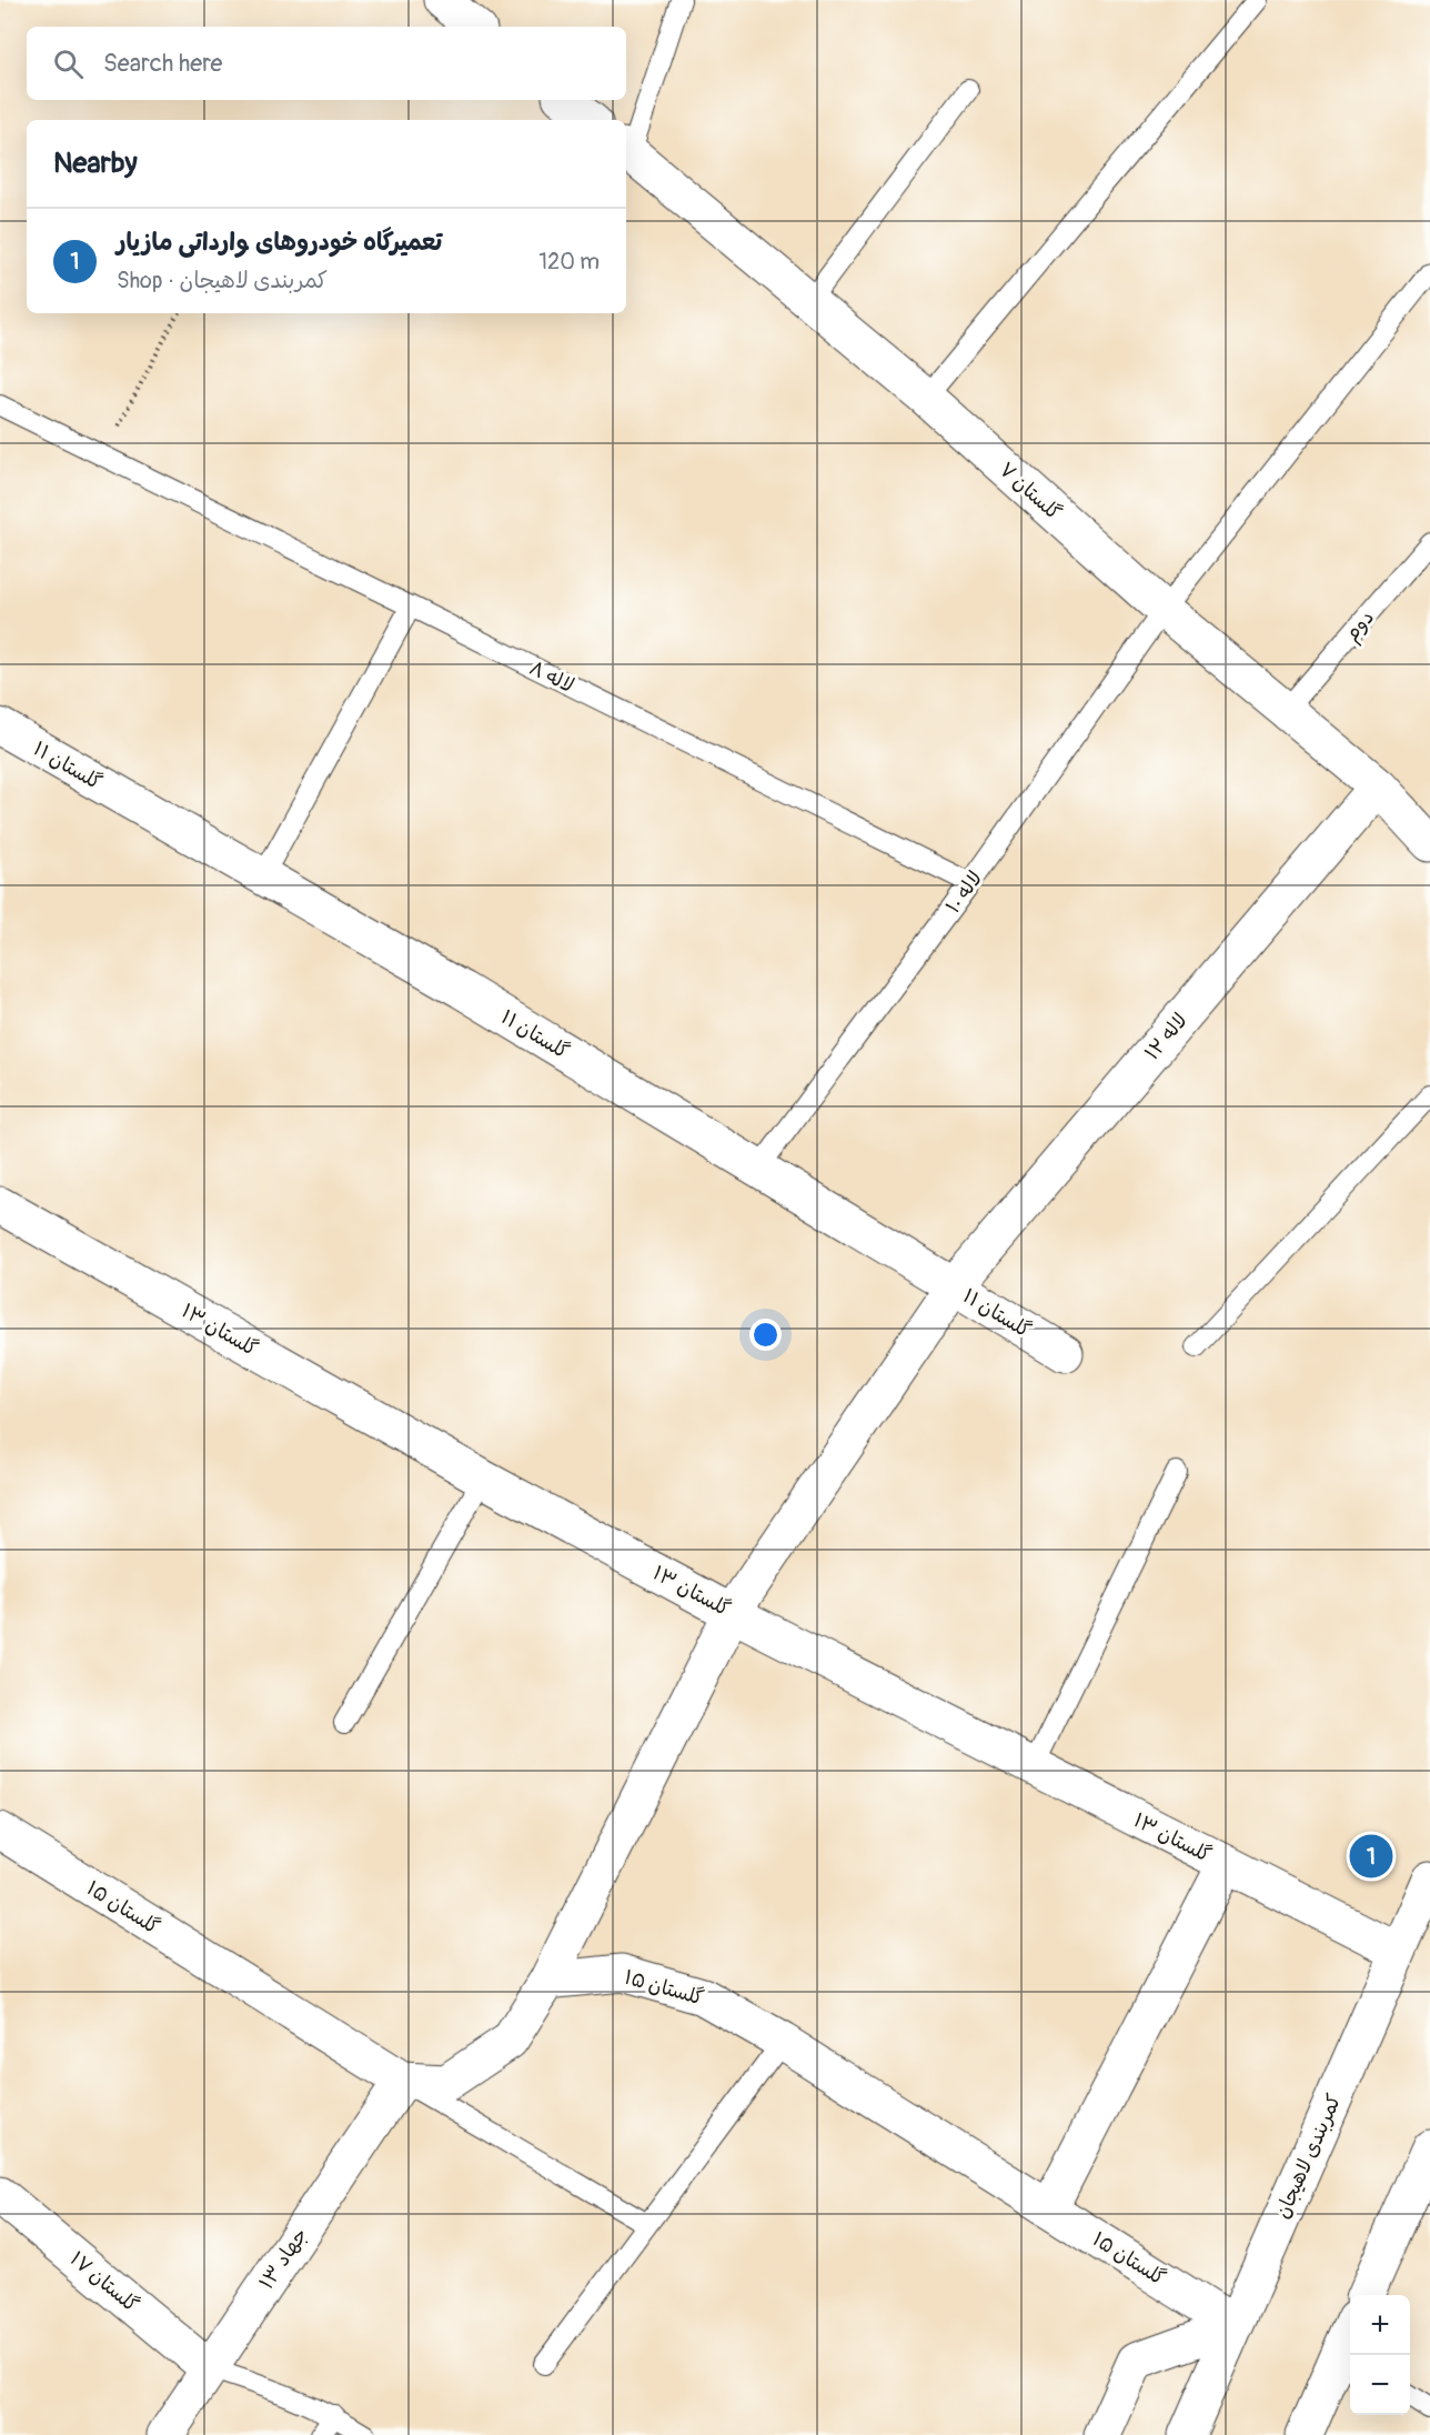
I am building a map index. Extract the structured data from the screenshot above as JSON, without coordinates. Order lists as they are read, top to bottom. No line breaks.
{"streets":{"main road":["گلستان ۷","گلستان ۱۱","لاله ۱۲","گلستان ۱۳","گلستان ۱۵","کمربندی لاهیجان","جهاد ۱۳","گلستان ۱۷"],"lane":["دوم","لاله ۸","لاله ۱۰"]},"crossings":[["گلستان ۷","دوم"],["گلستان ۷","لاله ۱۰"],["گلستان ۷","لاله ۱۲"],["لاله ۸","لاله ۱۰"],["گلستان ۱۱","لاله ۱۰"],["گلستان ۱۱","لاله ۱۲"],["لاله ۱۲","گلستان ۱۳"],["لاله ۱۲","گلستان ۱۵"],["گلستان ۱۳","کمربندی لاهیجان"],["گلستان ۱۵","کمربندی لاهیجان"],["گلستان ۱۵","جهاد ۱۳"],["جهاد ۱۳","گلستان ۱۷"]],"page":{"search":"Search here","heading":"Nearby","list":[{"mark":"1","name":"تعمیرگاه خودروهای وارداتی مازیار","note":"Shop · کمربندی لاهیجان","value":"120 m"}],"pins":"1","map_buttons":["+","−"]}}
